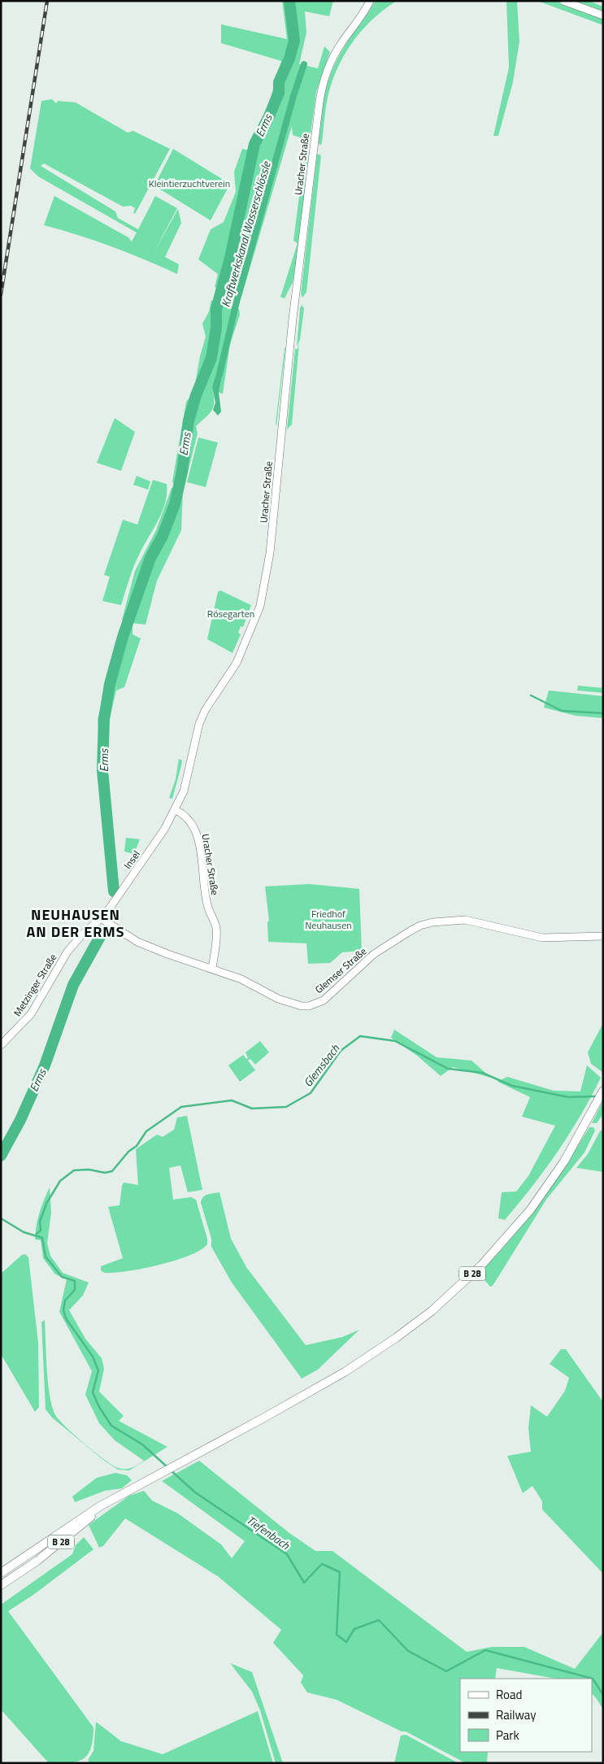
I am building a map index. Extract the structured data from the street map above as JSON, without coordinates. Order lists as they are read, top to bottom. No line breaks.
{"streets":{"main road":["B 28"],"street":["Uracher Straße","Insel","Glemser Straße","Metzinger Straße"]},"crossings":[["Uracher Straße","Insel"],["Uracher Straße","Glemser Straße"],["Insel","Metzinger Straße"]],"districts":["NEUHAUSEN AN DER ERMS"],"water":["Erms","Kraftwerkskanal Wasserschlössle","Glemsbach","Tiefenbach"],"parks":["Kleintierzuchtverein","Rösegarten","Friedhof Neuhausen"],"legend":["Road","Railway","Park"]}
